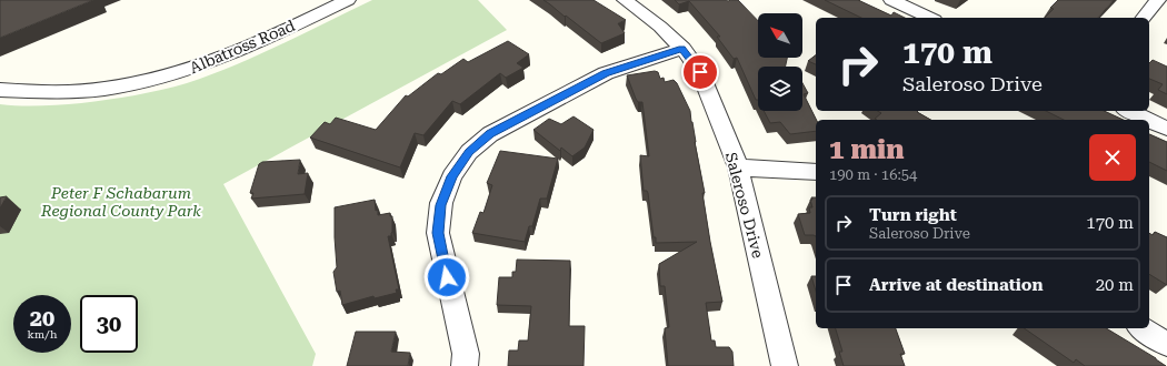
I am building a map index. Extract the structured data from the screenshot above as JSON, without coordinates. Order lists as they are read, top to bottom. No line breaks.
{"streets":{"street":["Albatross Road","Saleroso Drive"]},"parks":["Peter F Schabarum Regional County Park"],"north":"top left","page":{"turn":["170 m","Saleroso Drive"],"heading":["1 min","190 m · 16:54"],"list":[{"name":"Turn right","note":"Saleroso Drive","value":"170 m"},{"name":"Arrive at destination","value":"20 m"}],"speed":"20 km/h","limit":"30"}}
